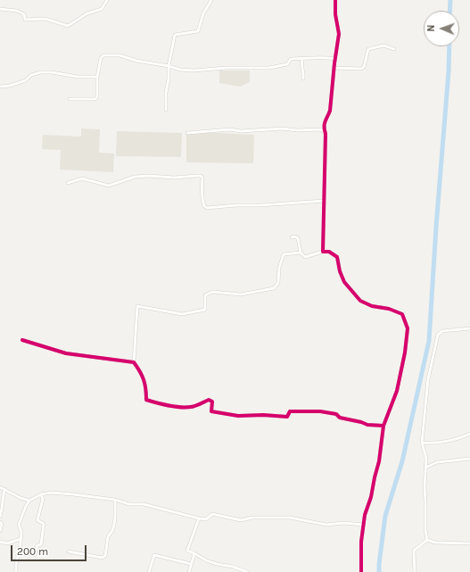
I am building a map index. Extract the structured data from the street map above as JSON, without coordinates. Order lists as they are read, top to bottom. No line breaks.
{"scale_bar":"200 m","north":"left"}
